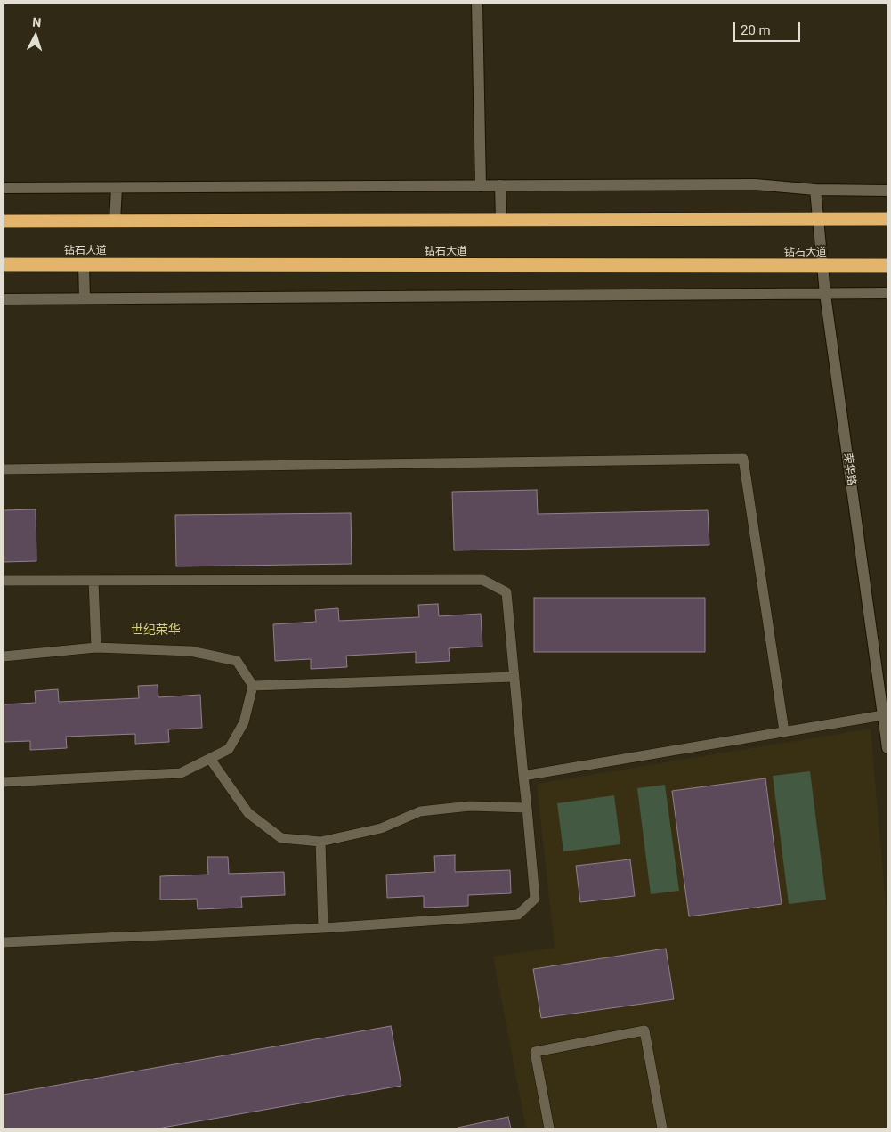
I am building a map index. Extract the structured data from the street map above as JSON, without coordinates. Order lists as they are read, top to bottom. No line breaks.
{"streets":{"highway":["钻石大道"],"street":["荣华路"]},"crossings":[["钻石大道","荣华路"]],"districts":["世纪荣华"],"scale_bar":"20 m","north":"top"}
